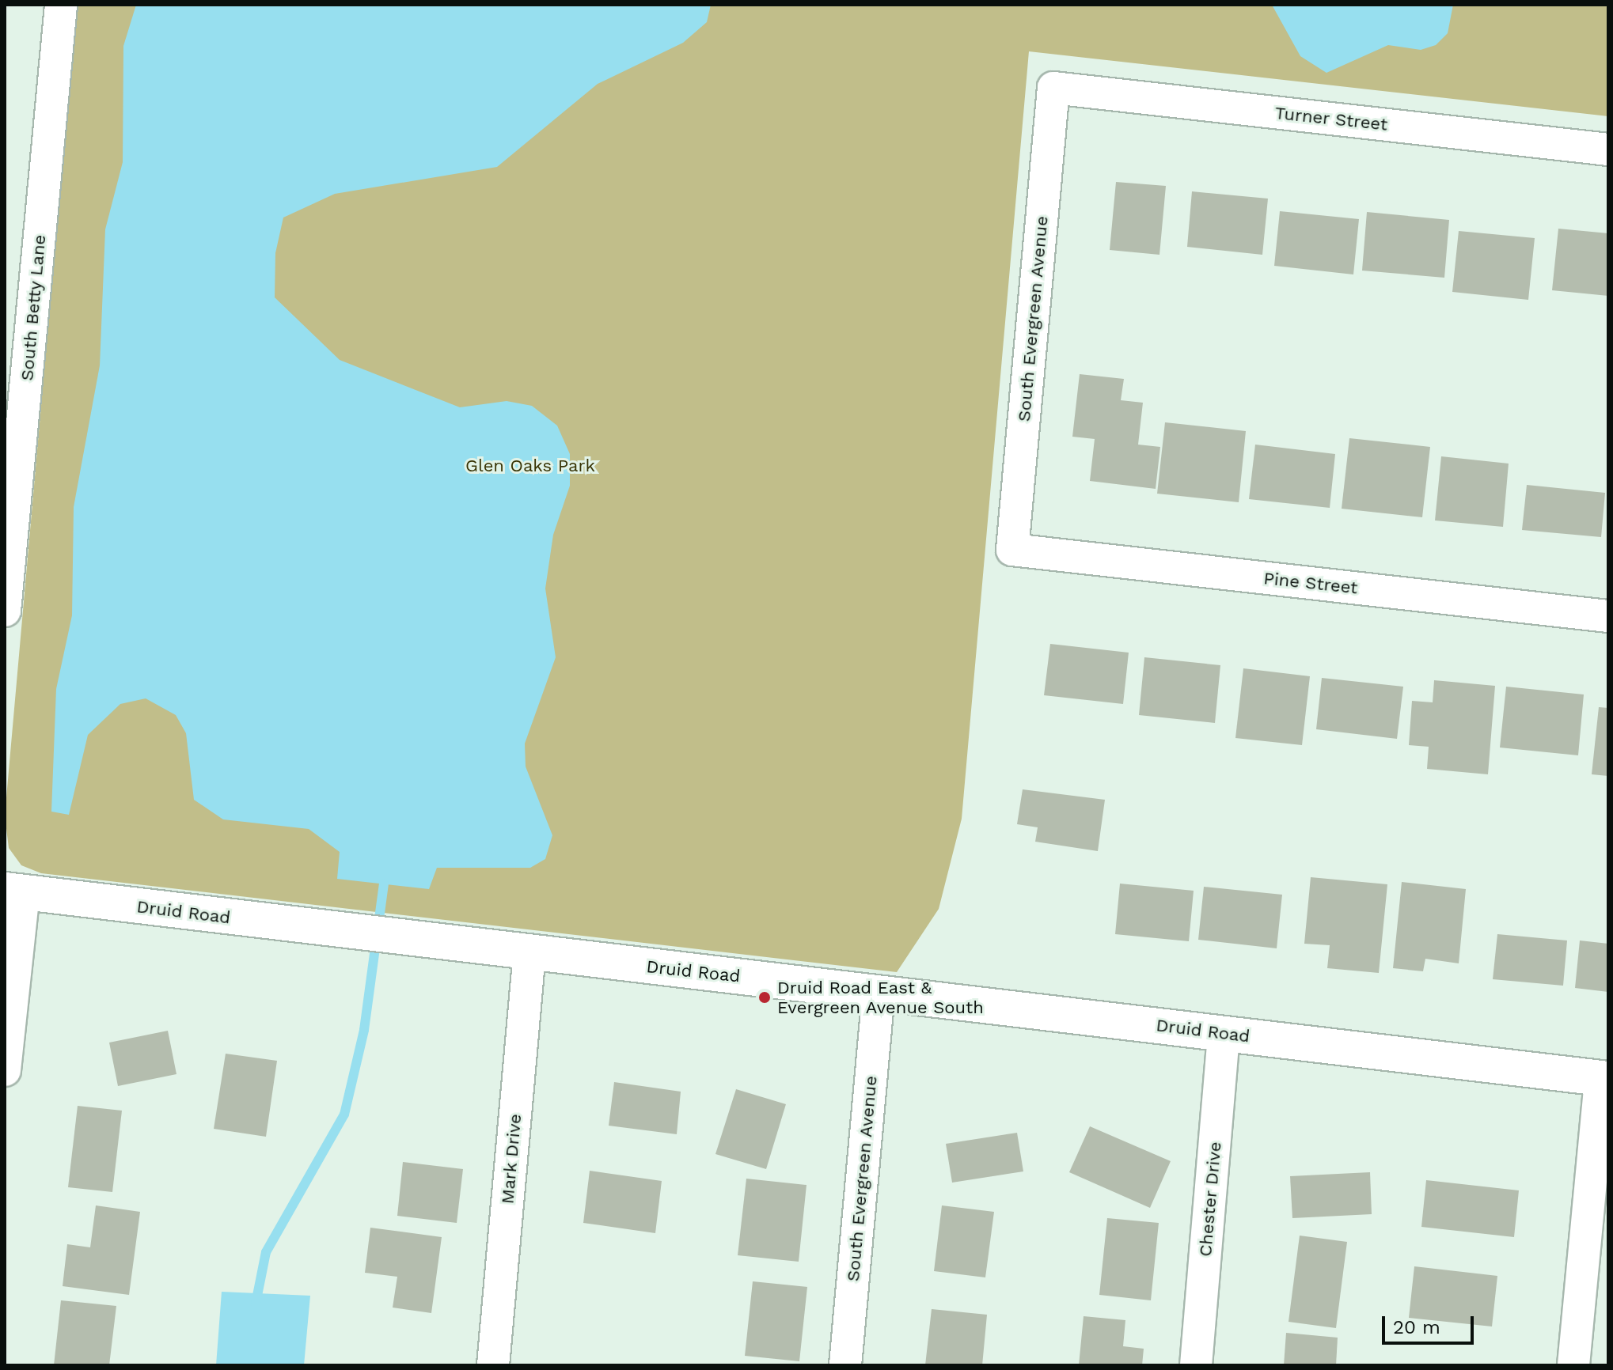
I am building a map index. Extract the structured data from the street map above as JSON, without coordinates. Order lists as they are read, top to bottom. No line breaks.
{"streets":{"street":["Turner Street","South Betty Lane","South Evergreen Avenue","Pine Street","Druid Road","Mark Drive","Chester Drive"]},"crossings":[["Turner Street","South Evergreen Avenue"],["South Evergreen Avenue","Pine Street"],["South Evergreen Avenue","Druid Road"],["Druid Road","Mark Drive"],["Druid Road","Chester Drive"]],"parks":["Glen Oaks Park"],"places":["Druid Road East & Evergreen Avenue South"],"scale_bar":"20 m"}
